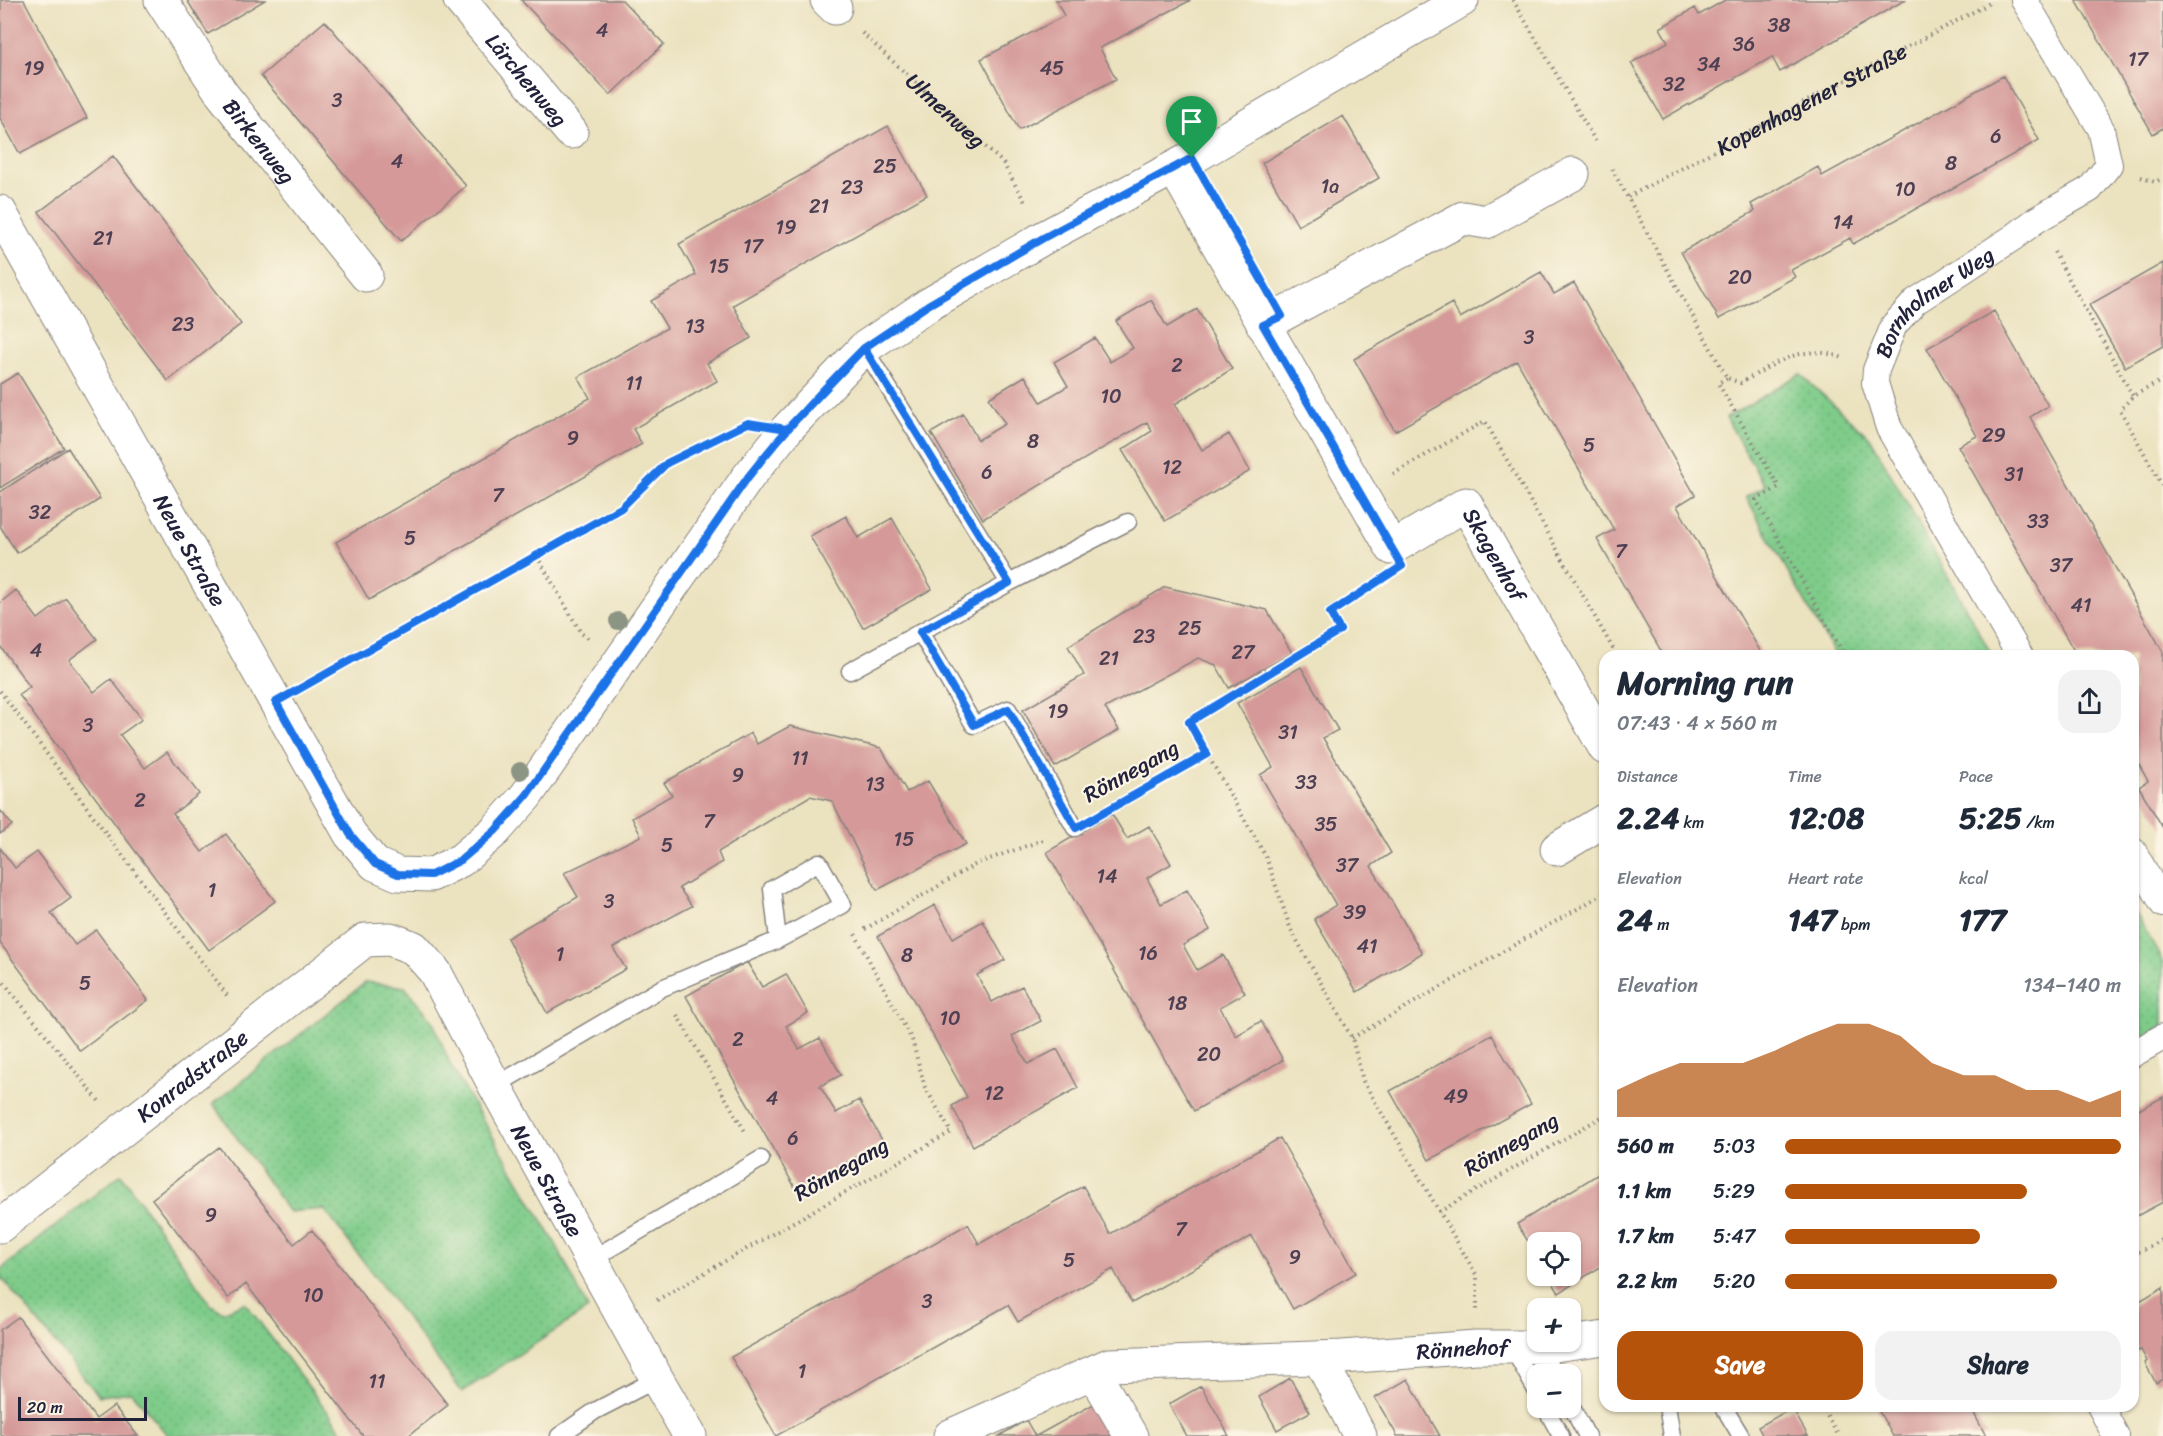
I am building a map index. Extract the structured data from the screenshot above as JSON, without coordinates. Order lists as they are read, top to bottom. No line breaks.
{"streets":{"street":["Lärchenweg","Birkenweg","Bornholmer Weg","Neue Straße","Skagenhof","Konradstraße","Rönnehof"],"path":["Kopenhagener Straße","Ulmenweg","Rönnegang"]},"crossings":[["Neue Straße","Rönnegang"],["Neue Straße","Konradstraße"],["Rönnegang","Rönnehof"]],"house_numbers":["38","4","36","17","34","19","45","32","3","6","4","8","25","1a","23","10","21","14","19","21","17","15","20","23","13","3","2","11","10","29","9","8","5","12","6","31","7","32","33","5","7","37","41","25","23","4","27","21","19","3","31","11","9","33","13","2","7","35","15","5","37","14","1","3","39","41","16","1","8","5","18","10","2","20","12","49","4","6","9","7","9","5","10","3","1","11"],"scale_bar":"20 m","page":{"heading":["Morning run","07:43 · 4 × 560 m"],"stats":[["Distance","2.24 km"],["Time","12:08"],["Pace","5:25 /km"],["Elevation","24 m"],["Heart rate","147 bpm"],["kcal","177"]],"chart":["Elevation","134–140 m"],"list":[{"name":"560 m","note":"5:03"},{"name":"1.1 km","note":"5:29"},{"name":"1.7 km","note":"5:47"},{"name":"2.2 km","note":"5:20"}],"map_buttons":["+","−"],"buttons":["Save","Share"],"scale":"20 m"}}
